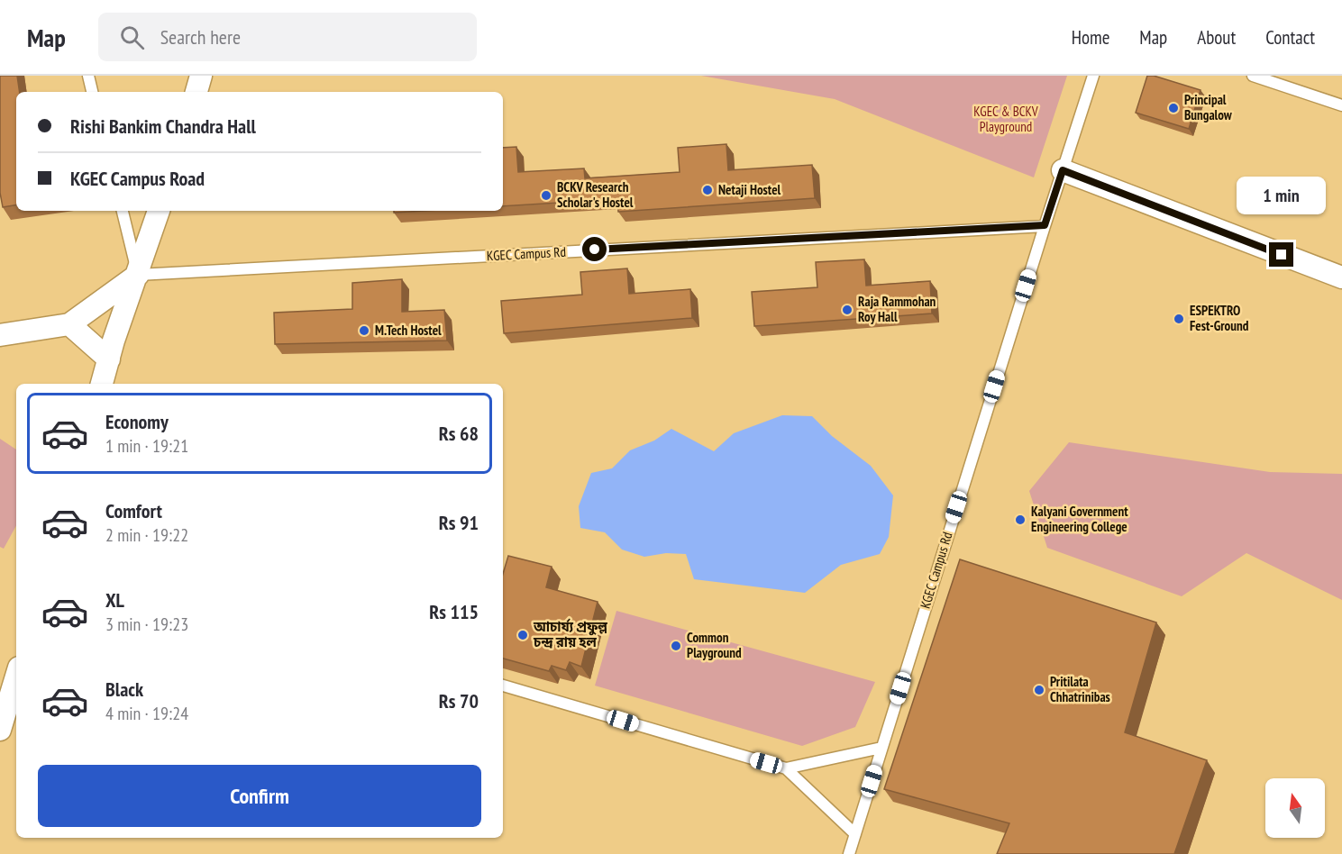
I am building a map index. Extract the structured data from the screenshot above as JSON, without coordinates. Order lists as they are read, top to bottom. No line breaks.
{"streets":{"lane":["KGEC Campus Rd"]},"parks":["KGEC & BCKV Playground"],"places":["Principal Bungalow","Netaji Hostel","BCKV Research Scholar's Hostel","Raja Rammohan Roy Hall","ESPEKTRO Fest-Ground","M.Tech Hostel","Kalyani Government Engineering College","আচার্য্য প্রফুল্ল চন্দ্র রায় হল","Common Playground","Pritilata Chhatrinibas"],"north":"top","page":{"header":"Map","search":"Search here","nav":["Home","Map","About","Contact"],"banner":["Rishi Bankim Chandra Hall","KGEC Campus Road"],"bubble":"1 min","list":[{"name":"Economy","note":"1 min · 19:21","value":"Rs 68"},{"name":"Comfort","note":"2 min · 19:22","value":"Rs 91"},{"name":"XL","note":"3 min · 19:23","value":"Rs 115"},{"name":"Black","note":"4 min · 19:24","value":"Rs 70"}],"buttons":"Confirm"}}
